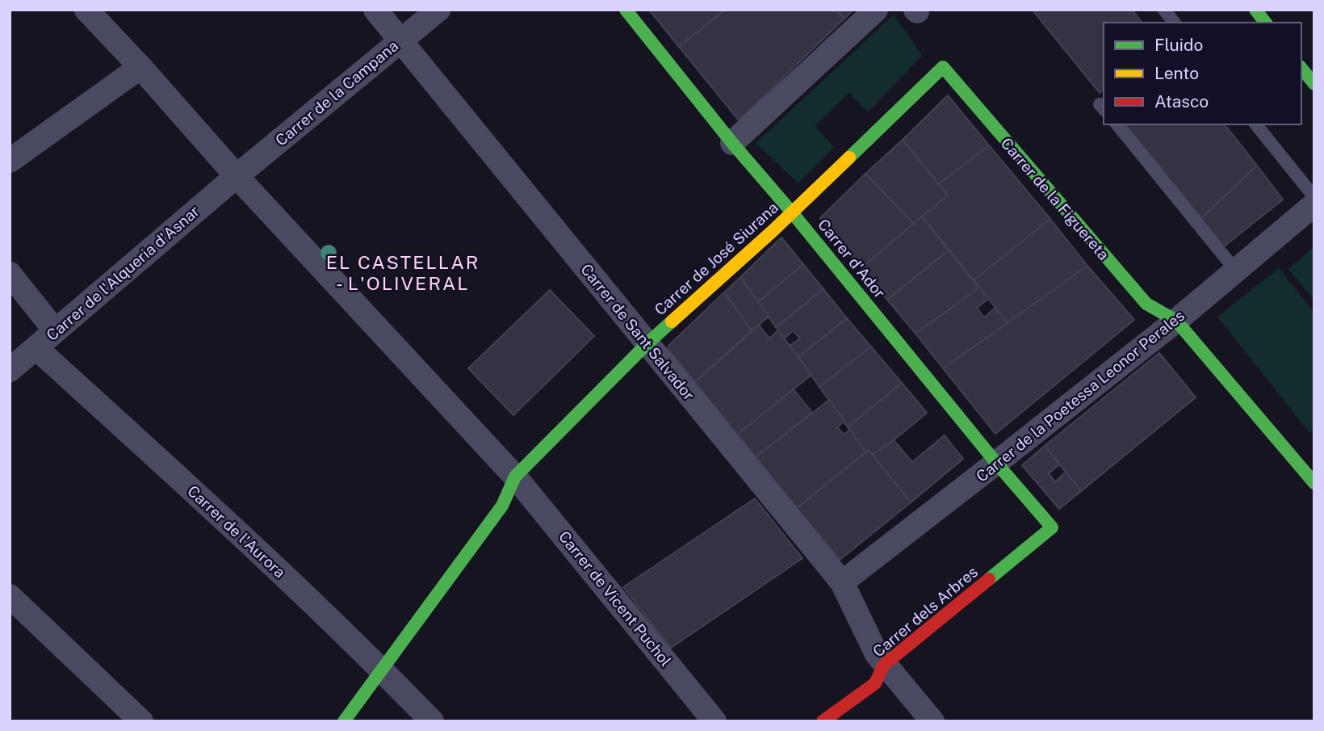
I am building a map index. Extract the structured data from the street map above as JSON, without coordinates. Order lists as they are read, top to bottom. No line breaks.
{"streets":{"street":["Carrer de la Campana","Carrer de la Figuereta","Carrer de José Siurana","Carrer d'Ador","Carrer de l'Alqueria d'Asnar","Carrer de Sant Salvador","Carrer de la Poetessa Leonor Perales","Carrer de l'Aurora","Carrer de Vicent Puchol","Carrer dels Arbres"]},"crossings":[["Carrer de la Campana","Carrer de l'Alqueria d'Asnar"],["Carrer de la Campana","Carrer de Sant Salvador"],["Carrer de la Campana","Carrer de Vicent Puchol"],["Carrer de la Figuereta","Carrer de José Siurana"],["Carrer de la Figuereta","Carrer de la Poetessa Leonor Perales"],["Carrer de José Siurana","Carrer d'Ador"],["Carrer de José Siurana","Carrer de Sant Salvador"],["Carrer de José Siurana","Carrer de Vicent Puchol"],["Carrer d'Ador","Carrer de la Poetessa Leonor Perales"],["Carrer d'Ador","Carrer dels Arbres"],["Carrer de l'Alqueria d'Asnar","Carrer de l'Aurora"],["Carrer de l'Alqueria d'Asnar","Carrer de Vicent Puchol"],["Carrer de Sant Salvador","Carrer de la Poetessa Leonor Perales"],["Carrer de Sant Salvador","Carrer dels Arbres"]],"districts":["EL CASTELLAR - L'OLIVERAL"],"legend":["Fluido","Lento","Atasco"]}
